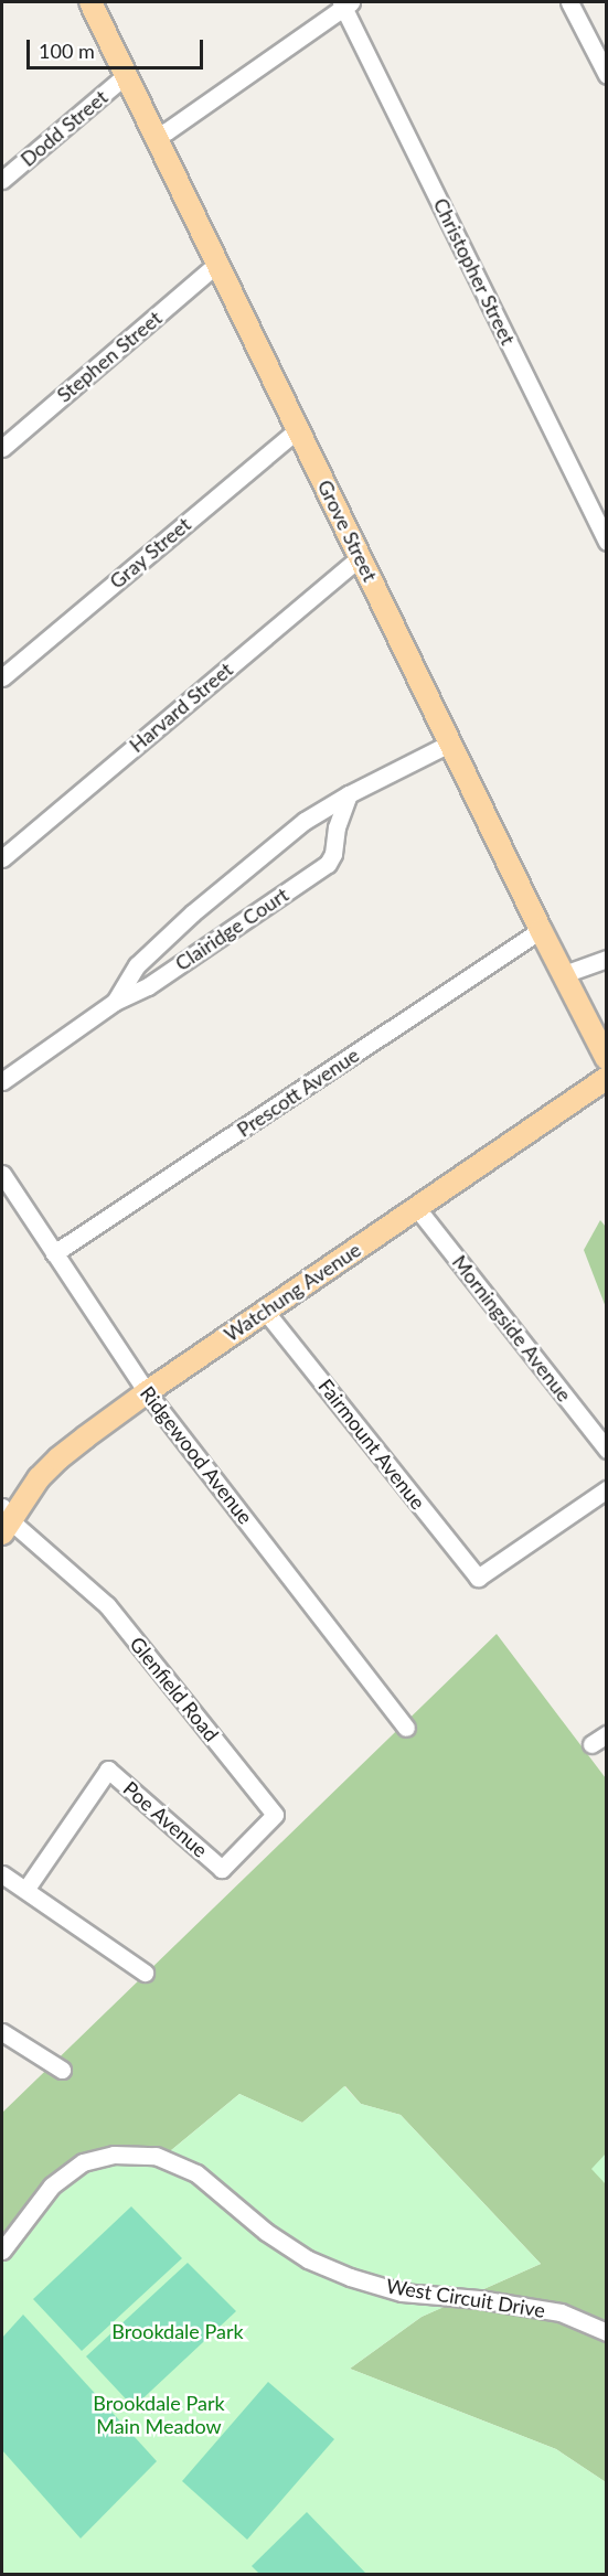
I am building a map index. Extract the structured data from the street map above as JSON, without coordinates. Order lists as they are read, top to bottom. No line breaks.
{"streets":{"main road":["Grove Street","Watchung Avenue"],"street":["Dodd Street","Christopher Street","Stephen Street","Gray Street","Harvard Street","Clairidge Court","Prescott Avenue","Morningside Avenue","Fairmount Avenue","Ridgewood Avenue","Glenfield Road","Poe Avenue","West Circuit Drive"]},"crossings":[["Dodd Street","Grove Street"],["Stephen Street","Grove Street"],["Grove Street","Gray Street"],["Grove Street","Harvard Street"],["Grove Street","Clairidge Court"],["Grove Street","Prescott Avenue"],["Prescott Avenue","Ridgewood Avenue"],["Watchung Avenue","Morningside Avenue"],["Watchung Avenue","Fairmount Avenue"],["Watchung Avenue","Ridgewood Avenue"],["Watchung Avenue","Glenfield Road"],["Glenfield Road","Poe Avenue"]],"parks":["Brookdale Park","Brookdale Park Main Meadow"],"scale_bar":"100 m"}
